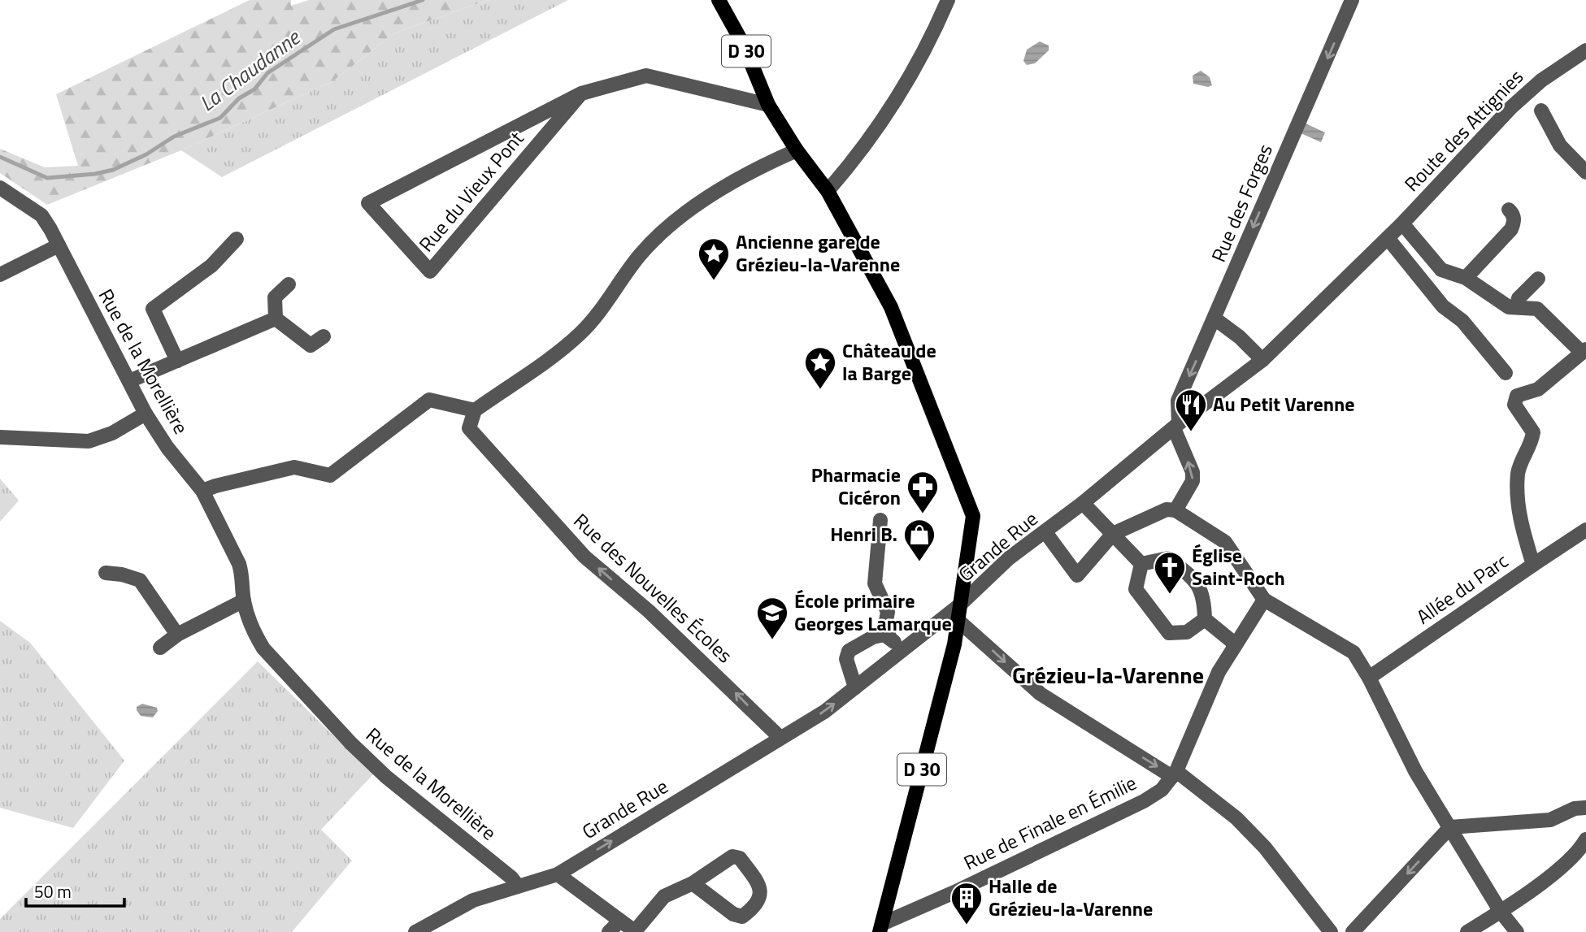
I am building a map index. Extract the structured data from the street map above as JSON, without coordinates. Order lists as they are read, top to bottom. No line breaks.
{"streets":{"main road":["D 30"],"street":["Route des Attignies","Rue du Vieux Pont","Rue des Forges","Rue de la Morellière","Grande Rue","Rue des Nouvelles Écoles","Allée du Parc","Rue de Finale en Émilie"]},"crossings":[["D 30","Rue du Vieux Pont"],["D 30","Grande Rue"],["D 30","Rue de Finale en Émilie"],["Route des Attignies","Grande Rue"],["Rue des Forges","Grande Rue"],["Rue de la Morellière","Grande Rue"],["Grande Rue","Rue des Nouvelles Écoles"]],"one_way":["Rue des Forges","Rue des Nouvelles Écoles"],"districts":["Grézieu-la-Varenne"],"water":["La Chaudanne"],"places":{"place":["Ancienne gare de Grézieu-la-Varenne","Château de la Barge"],"restaurant":["Au Petit Varenne"],"pharmacy":["Pharmacie Cicéron"],"shop":["Henri B."],"church":["Église Saint-Roch"],"school or university":["École primaire Georges Lamarque"],"building":["Halle de Grézieu-la-Varenne"]},"scale_bar":"50 m"}
